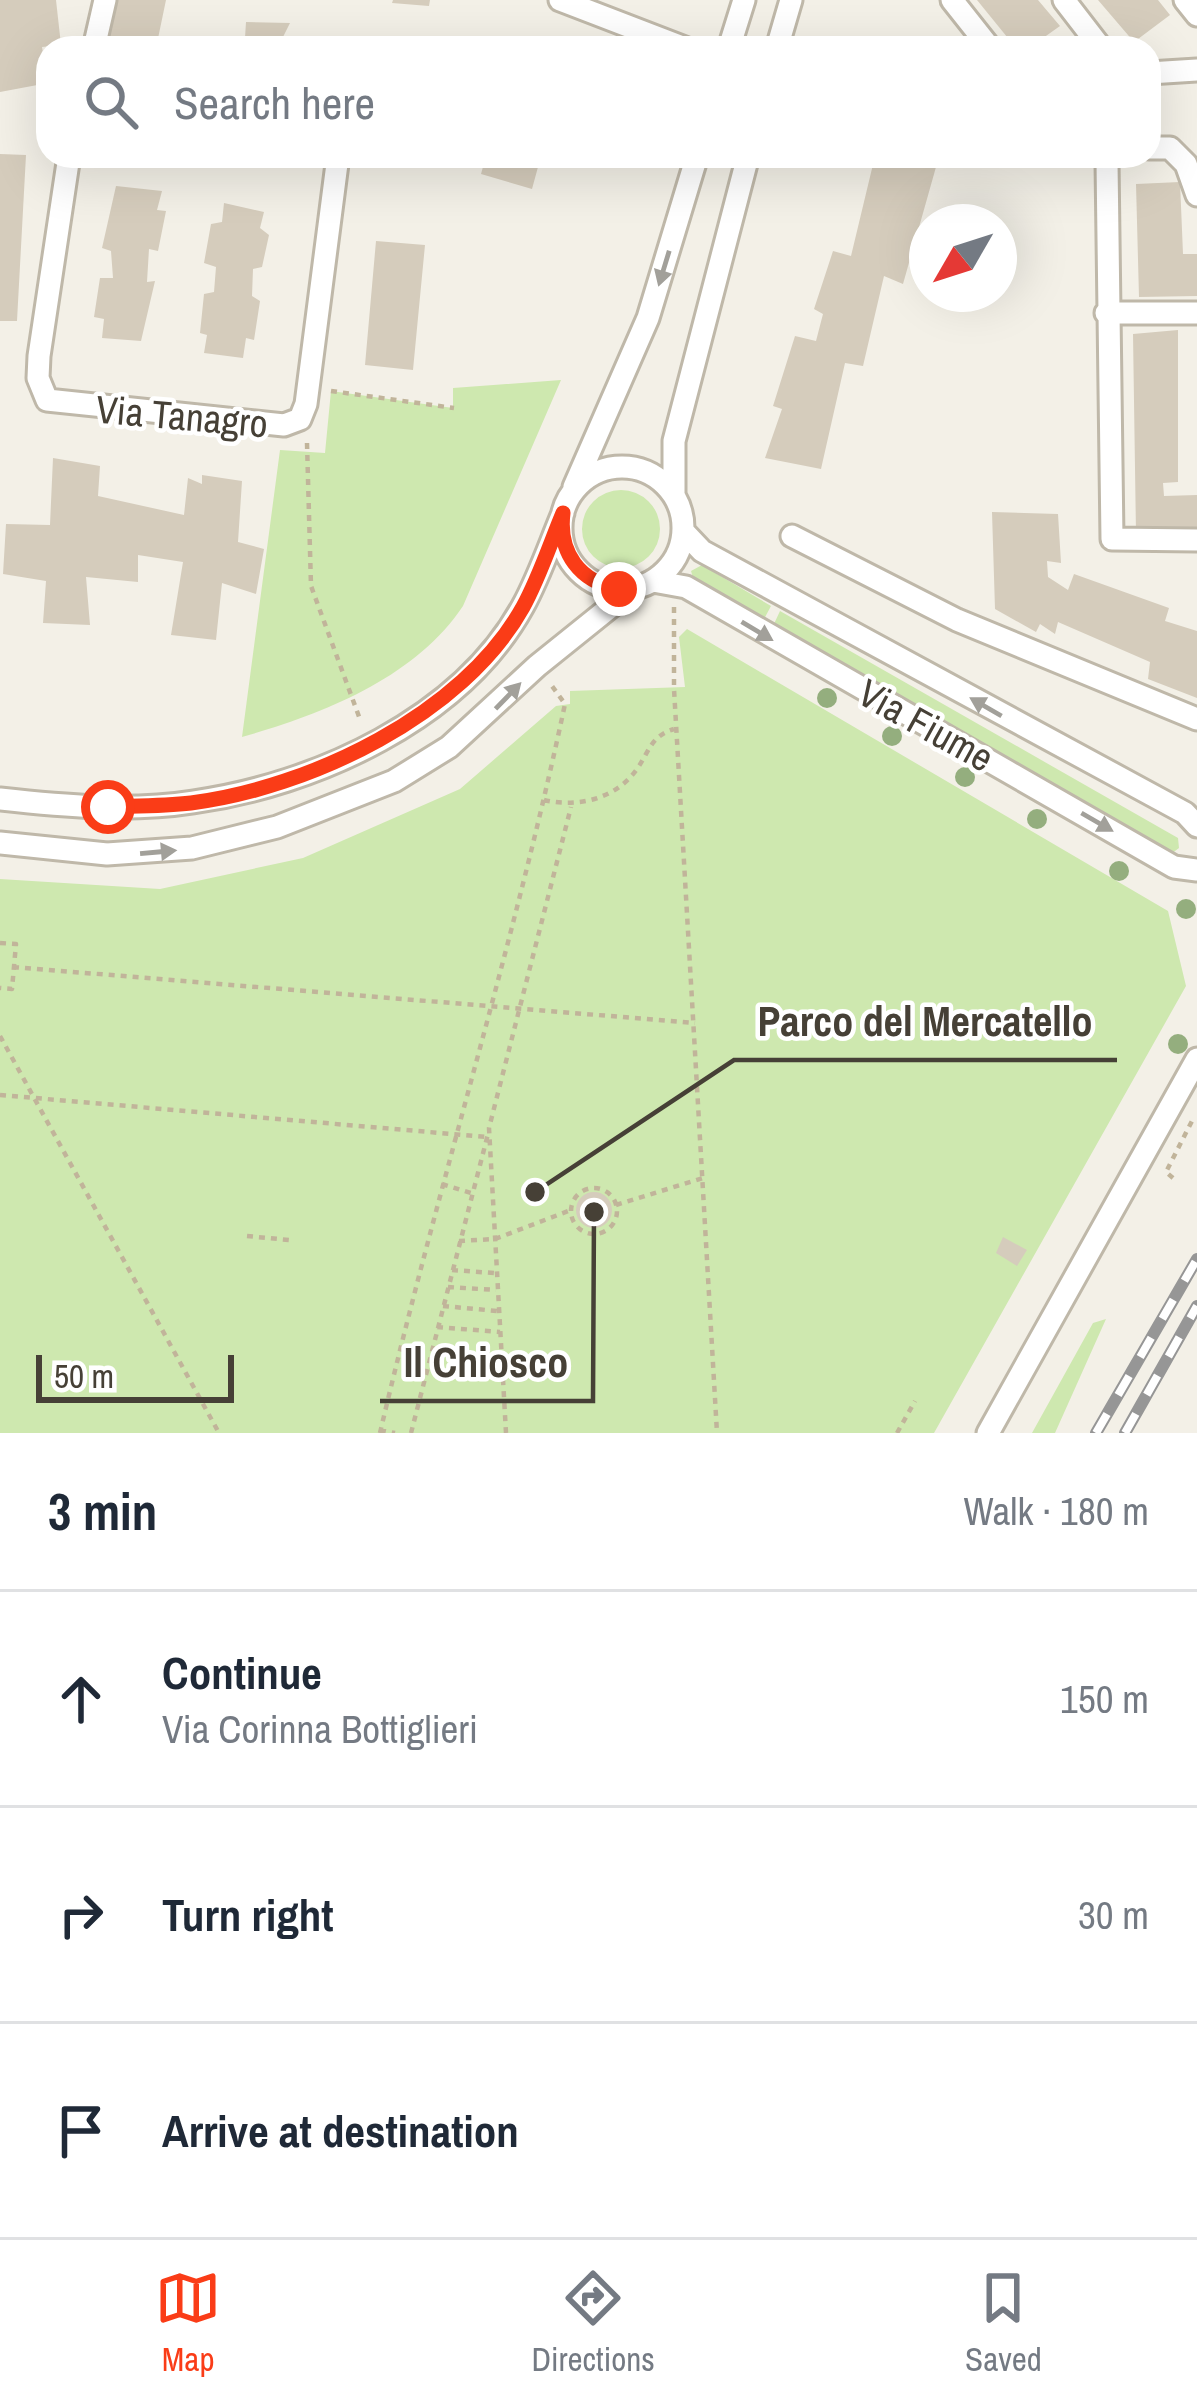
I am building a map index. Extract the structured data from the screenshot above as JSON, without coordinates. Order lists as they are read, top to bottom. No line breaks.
{"streets":{"street":["Via Tanagro","Via Fiume"]},"places":["Parco del Mercatello","Il Chiosco"],"scale_bar":"50 m","north":"bottom left","page":{"search":"Search here","scale":"50 m","heading":["3 min","Walk · 180 m"],"list":[["Continue","Via Corinna Bottiglieri","150 m"],["Turn right","30 m"],"Arrive at destination"],"nav":["Map","Directions","Saved"]}}
